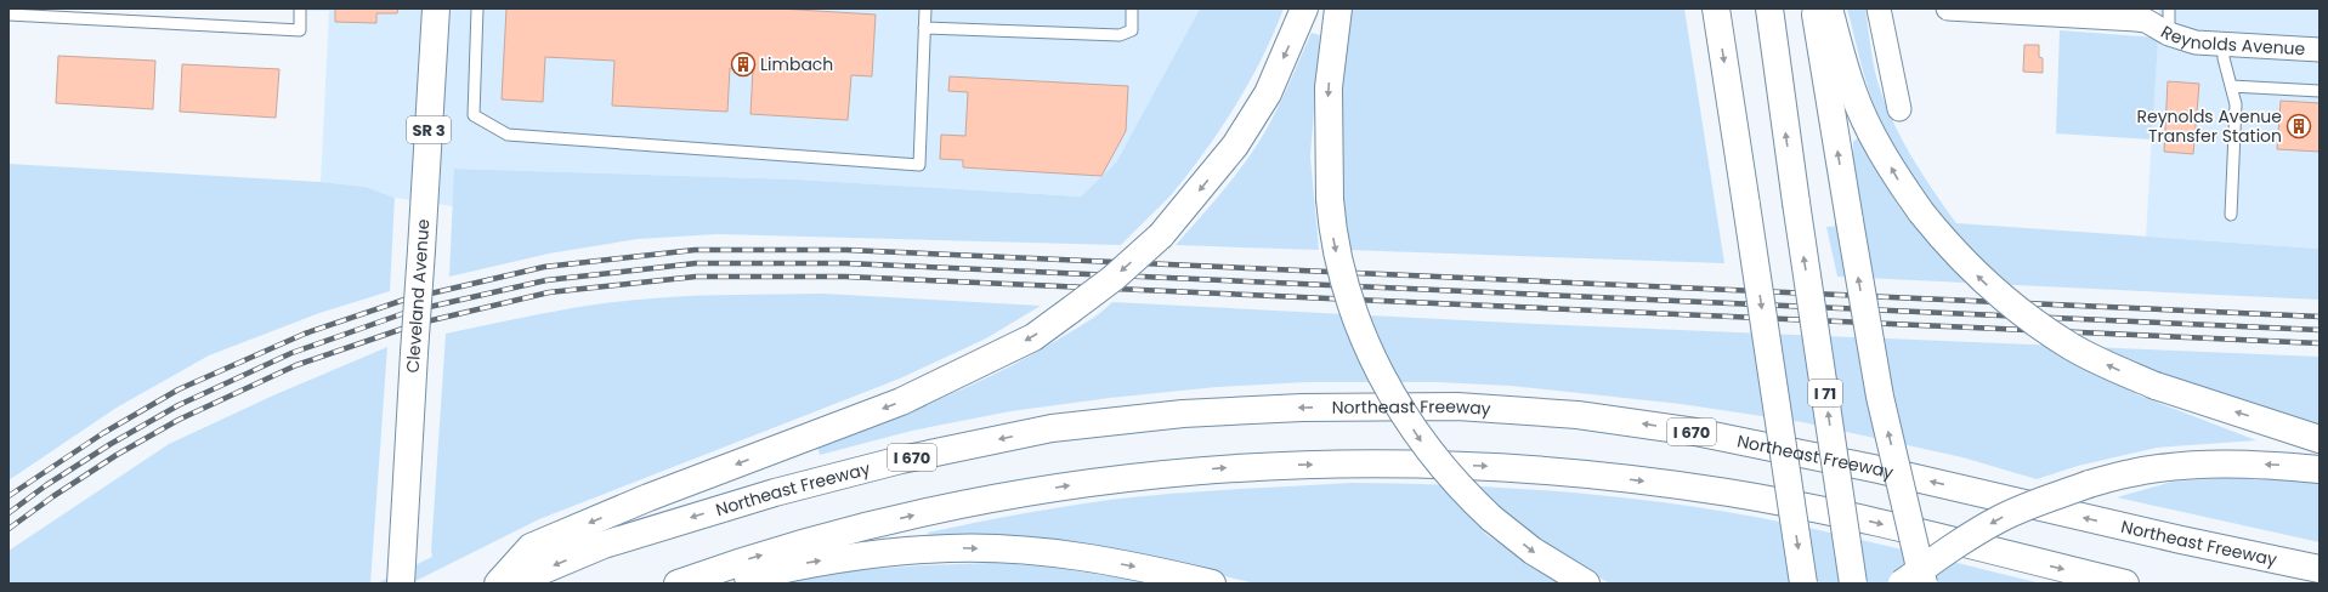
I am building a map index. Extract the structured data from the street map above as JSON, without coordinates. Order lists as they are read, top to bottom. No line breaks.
{"streets":{"main road":["SR 3","Cleveland Avenue","I 71","Northeast Freeway","I 670"],"street":["Reynolds Avenue"]},"places":{"building":["Limbach","Reynolds Avenue Transfer Station"]}}
